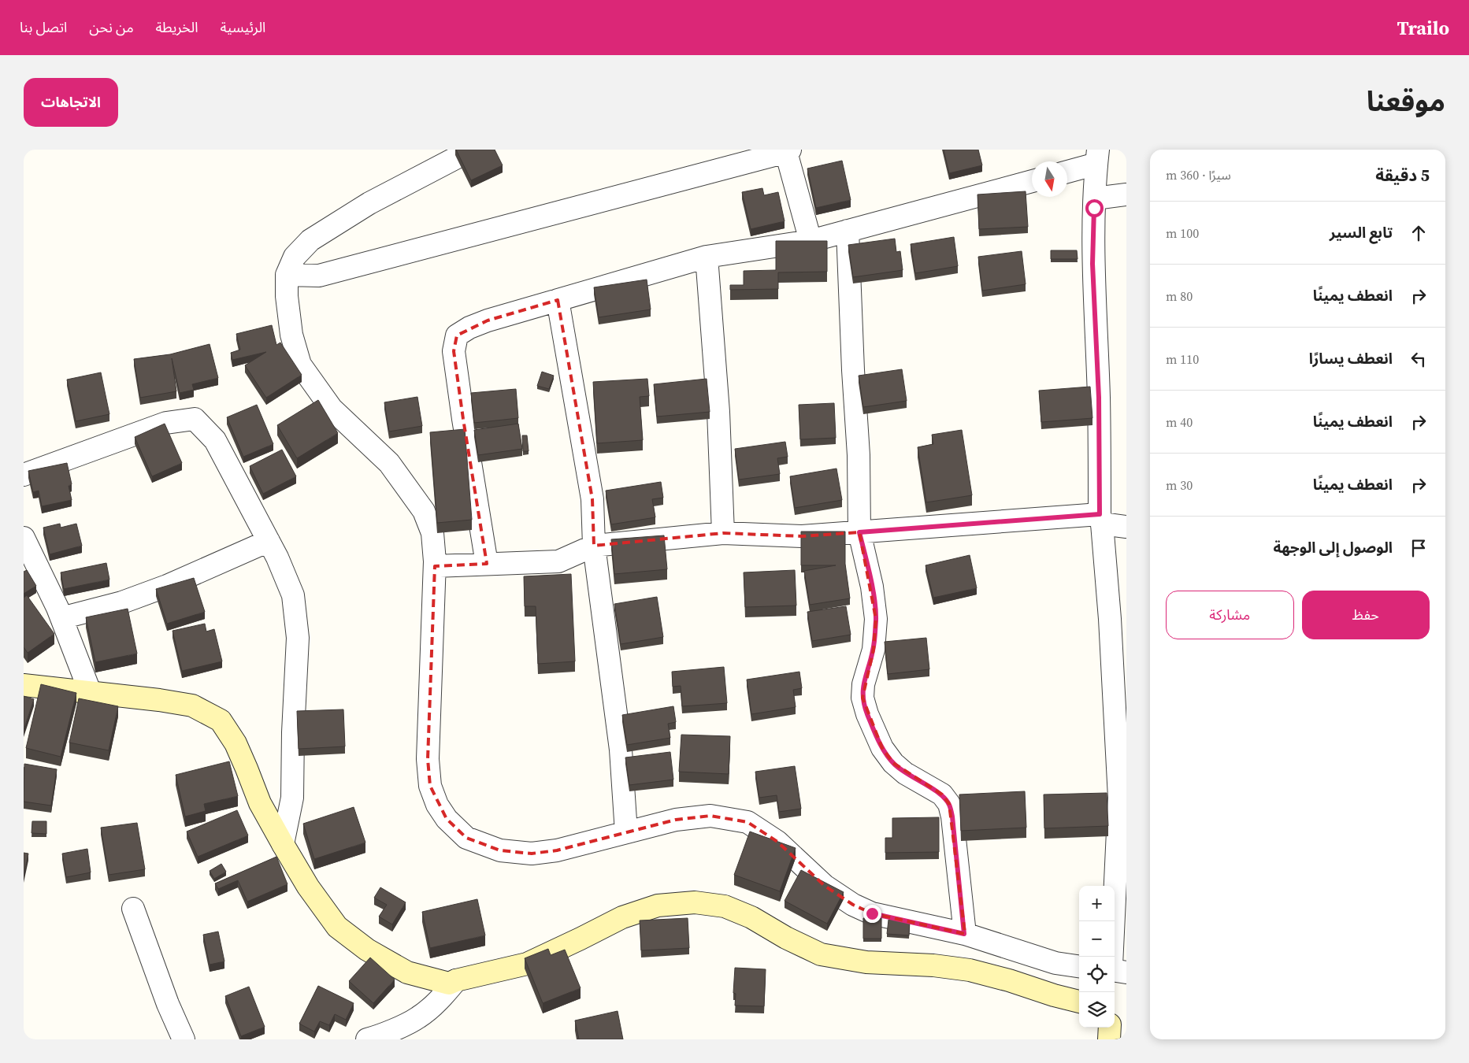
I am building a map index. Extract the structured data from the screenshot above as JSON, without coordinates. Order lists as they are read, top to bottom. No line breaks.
{"north":"bottom","page":{"header":"Trailo","nav":["الرئيسية","الخريطة","من نحن","اتصل بنا"],"title":"موقعنا","buttons":["الاتجاهات",["حفظ","مشاركة"]],"heading":["5 دقيقة","سيرًا · 360 m"],"list":[["تابع السير","100 m"],["انعطف يمينًا","80 m"],["انعطف يسارًا","110 m"],["انعطف يمينًا","40 m"],["انعطف يمينًا","30 m"],"الوصول إلى الوجهة"],"map_buttons":["+","−"]}}
